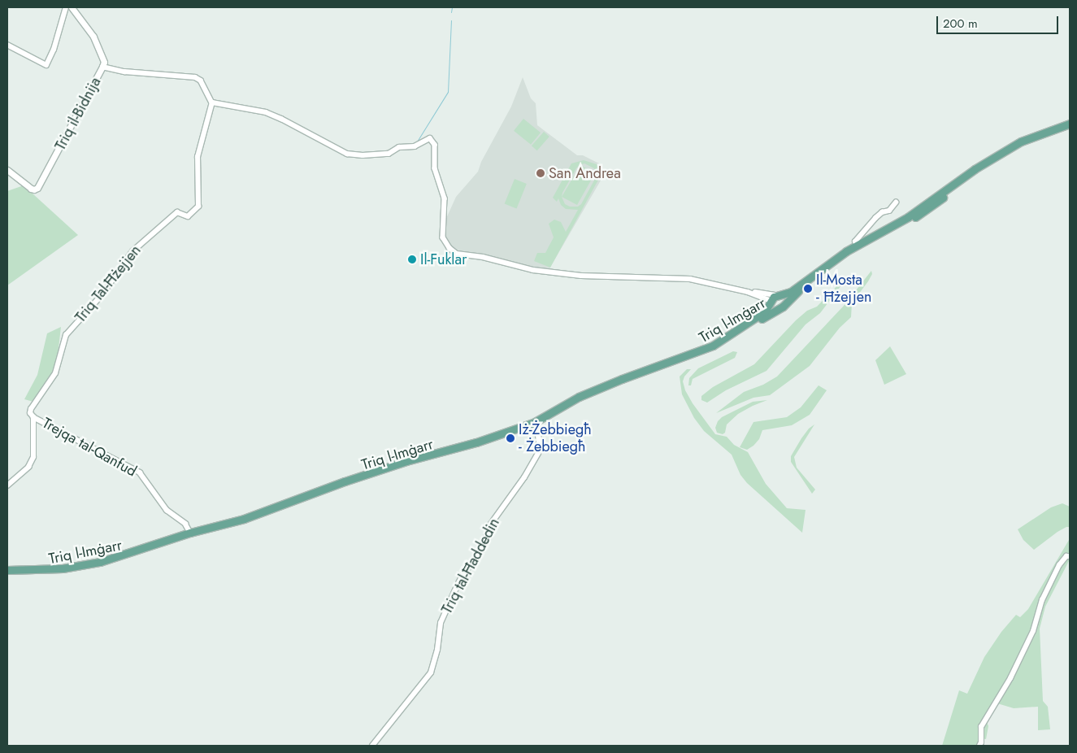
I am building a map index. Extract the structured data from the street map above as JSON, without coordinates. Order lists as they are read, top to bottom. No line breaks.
{"streets":{"main road":["Triq l-Imġarr"],"street":["Triq il-Bidnija","Triq Tal-Ħżejjen","Trejqa tal-Qanfud","Triq tal-Ħaddedin"]},"crossings":[["Triq Tal-Ħżejjen","Trejqa tal-Qanfud"],["Triq l-Imġarr","Trejqa tal-Qanfud"],["Triq l-Imġarr","Triq tal-Ħaddedin"]],"places":["San Andrea","Il-Fuklar","Il-Mosta - Ħżejjen","Iż-Żebbiegħ - Żebbiegħ"],"scale_bar":"200 m"}
